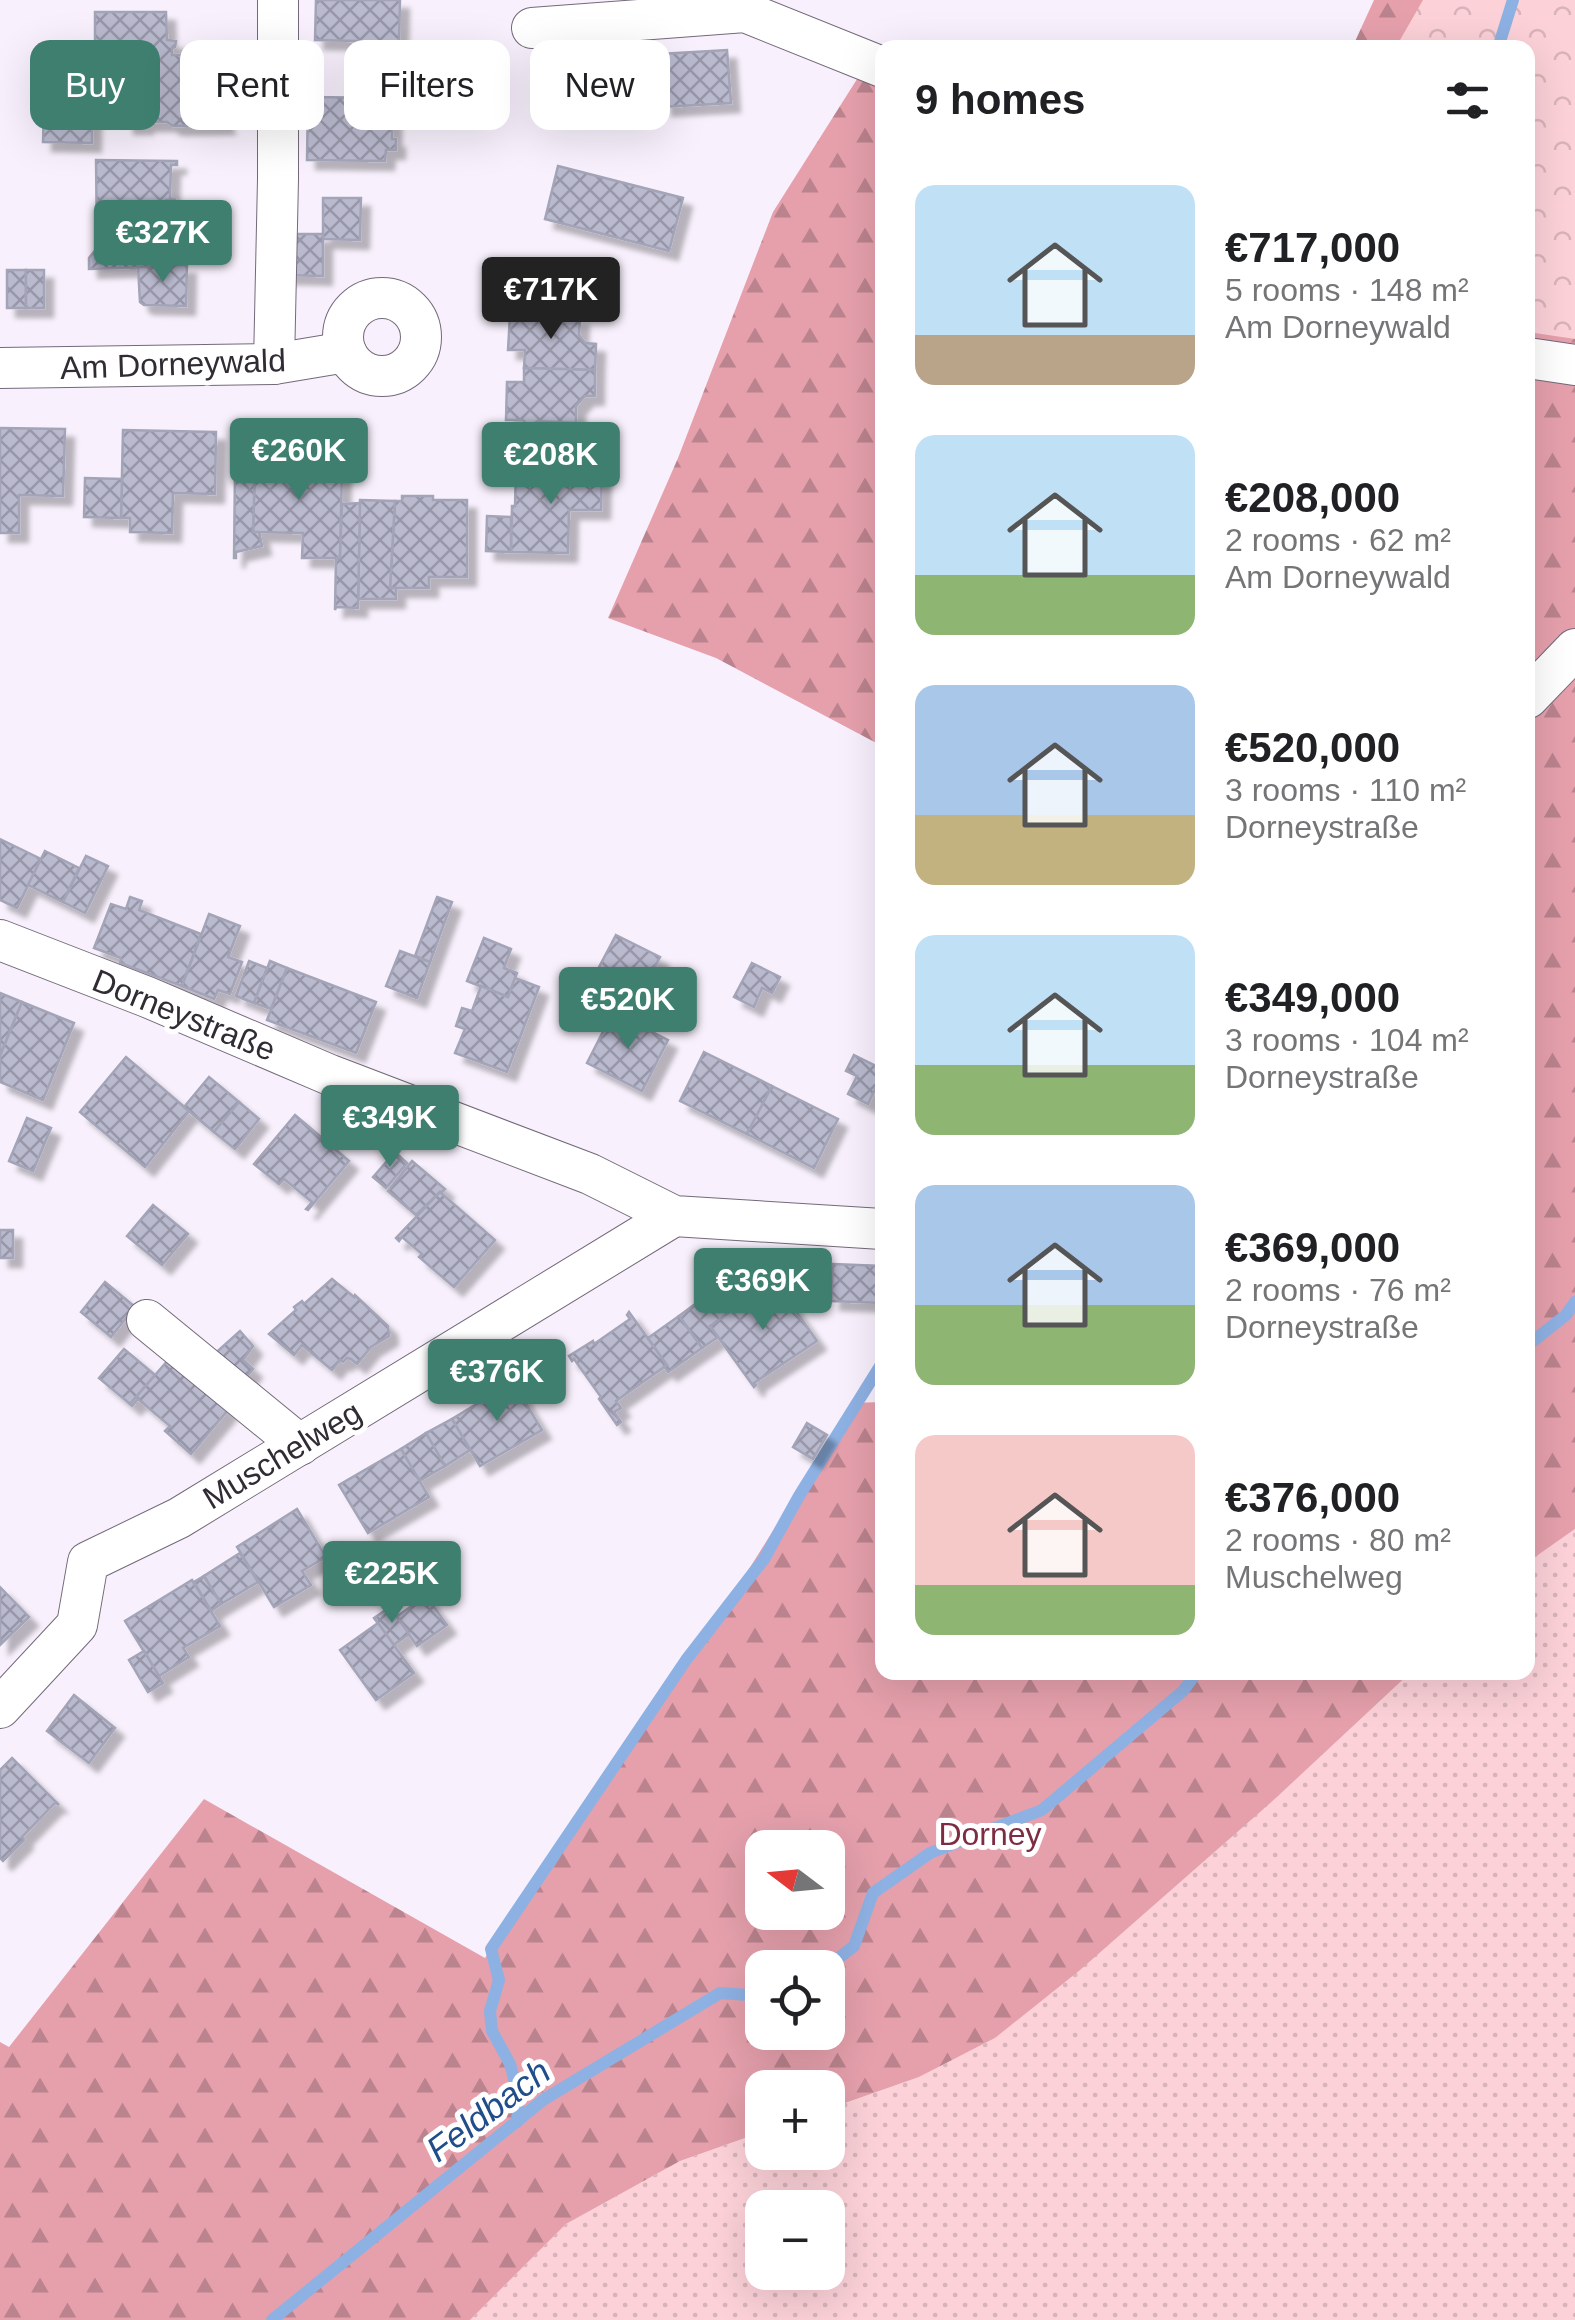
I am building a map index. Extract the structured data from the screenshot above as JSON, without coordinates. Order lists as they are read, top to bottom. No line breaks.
{"streets":{"street":["Am Dorneywald","Dorneystraße","Muschelweg"]},"crossings":[["Dorneystraße","Muschelweg"]],"water":["Feldbach"],"parks":["Dorney"],"north":"left","page":{"chip":["Buy","Rent","Filters","New"],"heading":"9 homes","list":[{"name":"€717,000","note":"5 rooms · 148 m² · Am Dorneywald"},{"name":"€208,000","note":"2 rooms · 62 m² · Am Dorneywald"},{"name":"€520,000","note":"3 rooms · 110 m² · Dorneystraße"},{"name":"€349,000","note":"3 rooms · 104 m² · Dorneystraße"},{"name":"€369,000","note":"2 rooms · 76 m² · Dorneystraße"},{"name":"€376,000","note":"2 rooms · 80 m² · Muschelweg"}],"price":["€327K","€717K","€260K","€208K","€520K","€349K","€369K","€376K","€225K"],"map_buttons":["+","−"]}}
